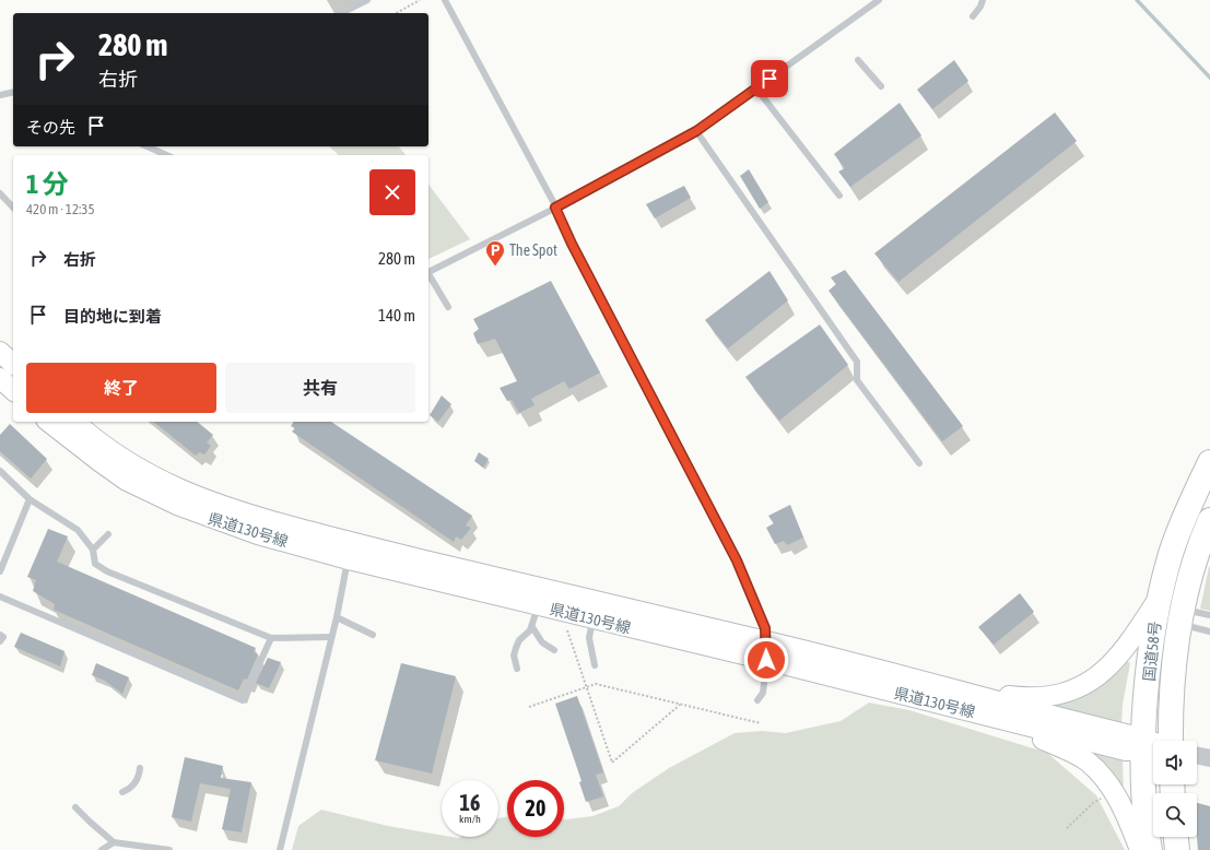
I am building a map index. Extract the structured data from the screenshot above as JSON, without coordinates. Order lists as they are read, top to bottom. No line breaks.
{"streets":{"highway":["国道58号"],"main road":["県道130号線"]},"crossings":[["県道130号線","国道58号"]],"places":{"parking":["The Spot"]},"page":{"turn":["280 m","右折"],"then":"その先","heading":["1 分","420 m · 12:35"],"list":[{"name":"右折","value":"280 m"},{"name":"目的地に到着","value":"140 m"}],"buttons":["終了","共有"],"speed":"16 km/h","limit":"20"}}
